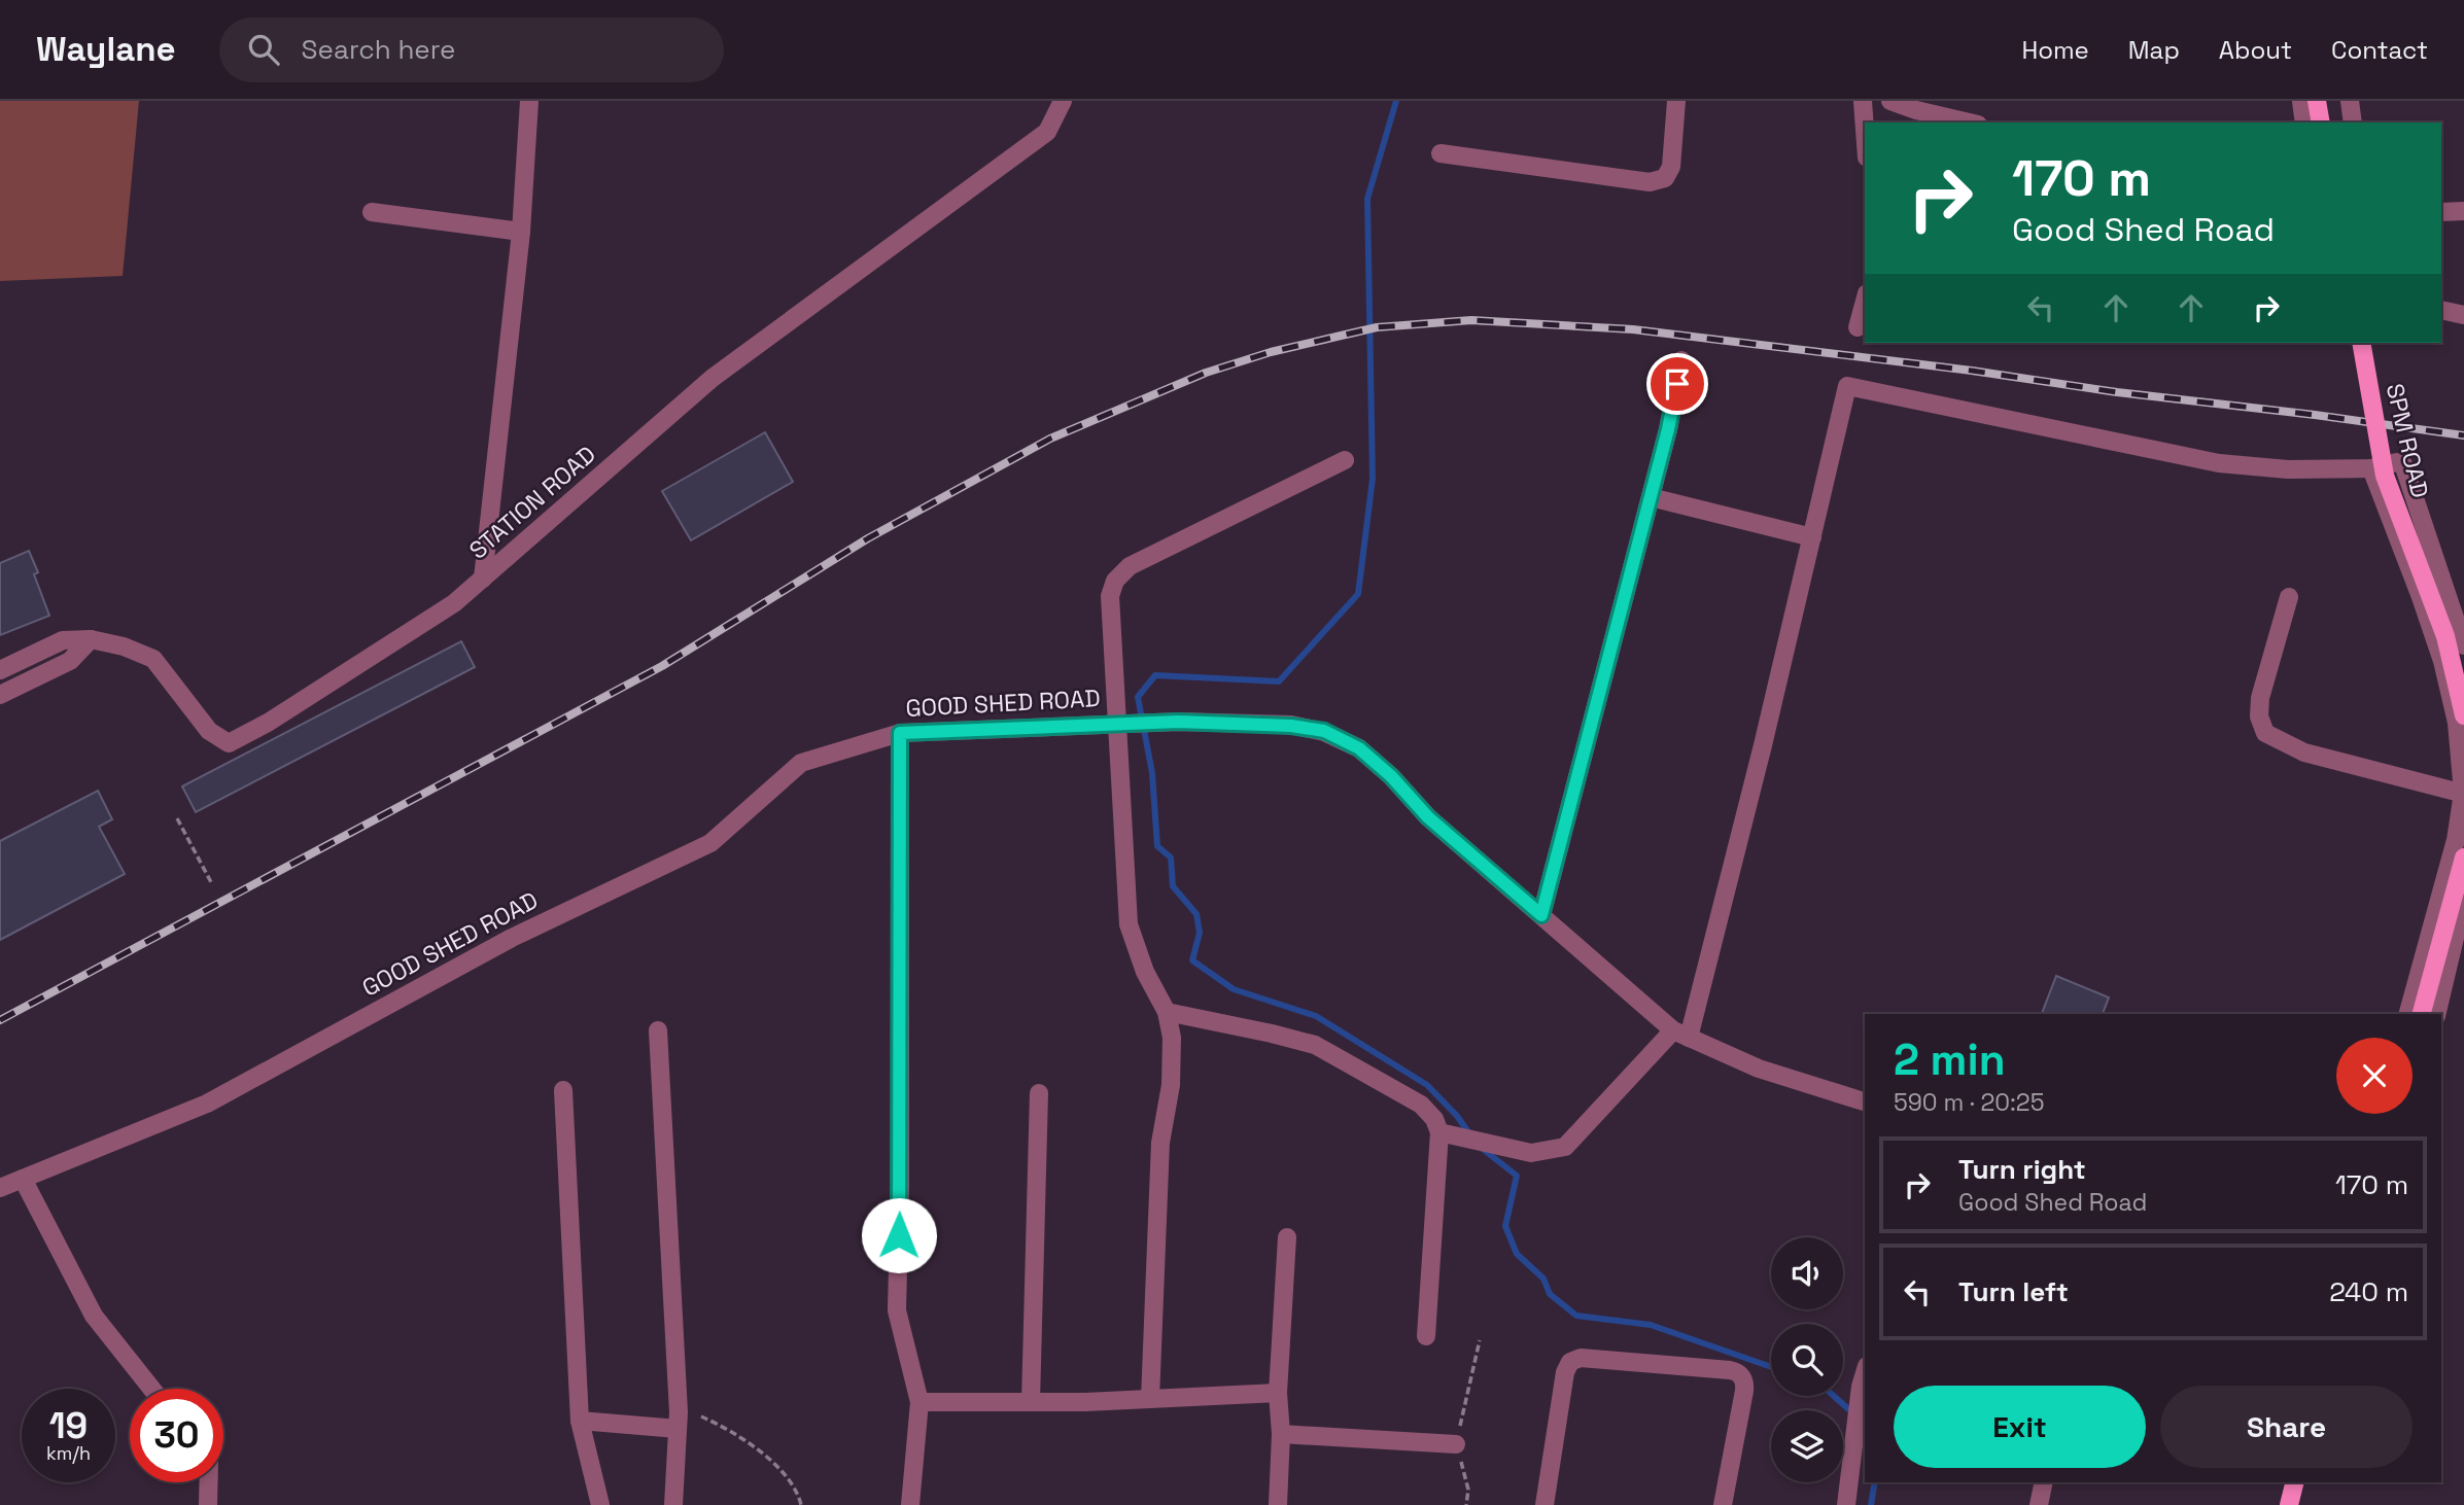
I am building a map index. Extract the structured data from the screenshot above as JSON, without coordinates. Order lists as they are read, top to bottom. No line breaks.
{"streets":{"main road":["SPM ROAD"],"street":["STATION ROAD","GOOD SHED ROAD"]},"page":{"header":"Waylane","search":"Search here","nav":["Home","Map","About","Contact"],"turn":["170 m","Good Shed Road"],"heading":["2 min","590 m · 20:25"],"list":[{"name":"Turn right","note":"Good Shed Road","value":"170 m"},{"name":"Turn left","value":"240 m"}],"buttons":["Exit","Share"],"speed":"19 km/h","limit":"30"}}
